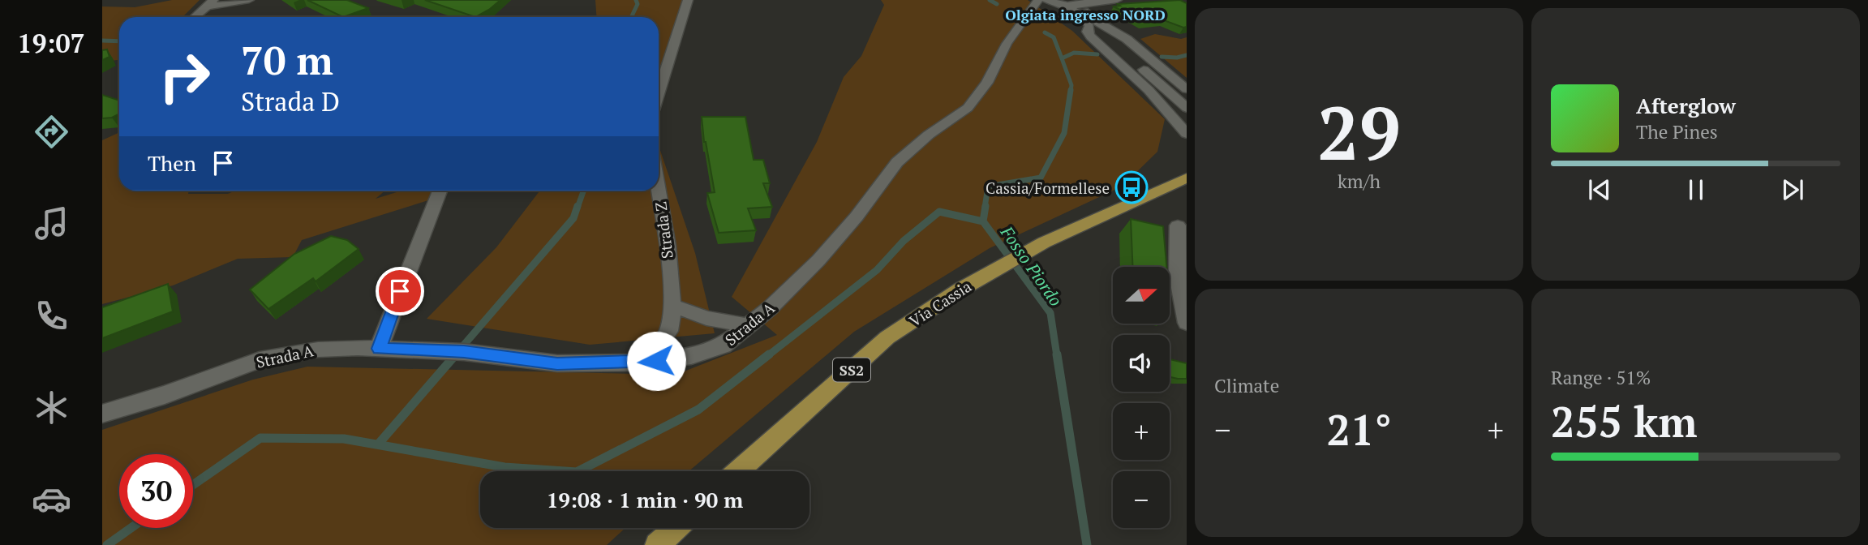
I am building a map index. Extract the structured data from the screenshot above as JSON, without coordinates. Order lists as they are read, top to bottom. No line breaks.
{"streets":{"main road":["Via Cassia","SS2"],"street":["Strada Z","Strada A"]},"crossings":[["Strada Z","Strada A"]],"districts":["Olgiata ingresso NORD"],"water":["Fosso Piordo"],"places":{"bus stop":["Cassia/Formellese"]},"north":"right","page":{"tabs":"19:07","tile":[["29","km/h"],"Climate",["Range · 51%","255 km"]],"turn":["70 m","Strada D"],"song":["Afterglow","The Pines"],"then":"Then","map_buttons":["+","−"],"heat":["−","21°","+"],"limit":"30","trip":"19:08 · 1 min · 90 m"}}
